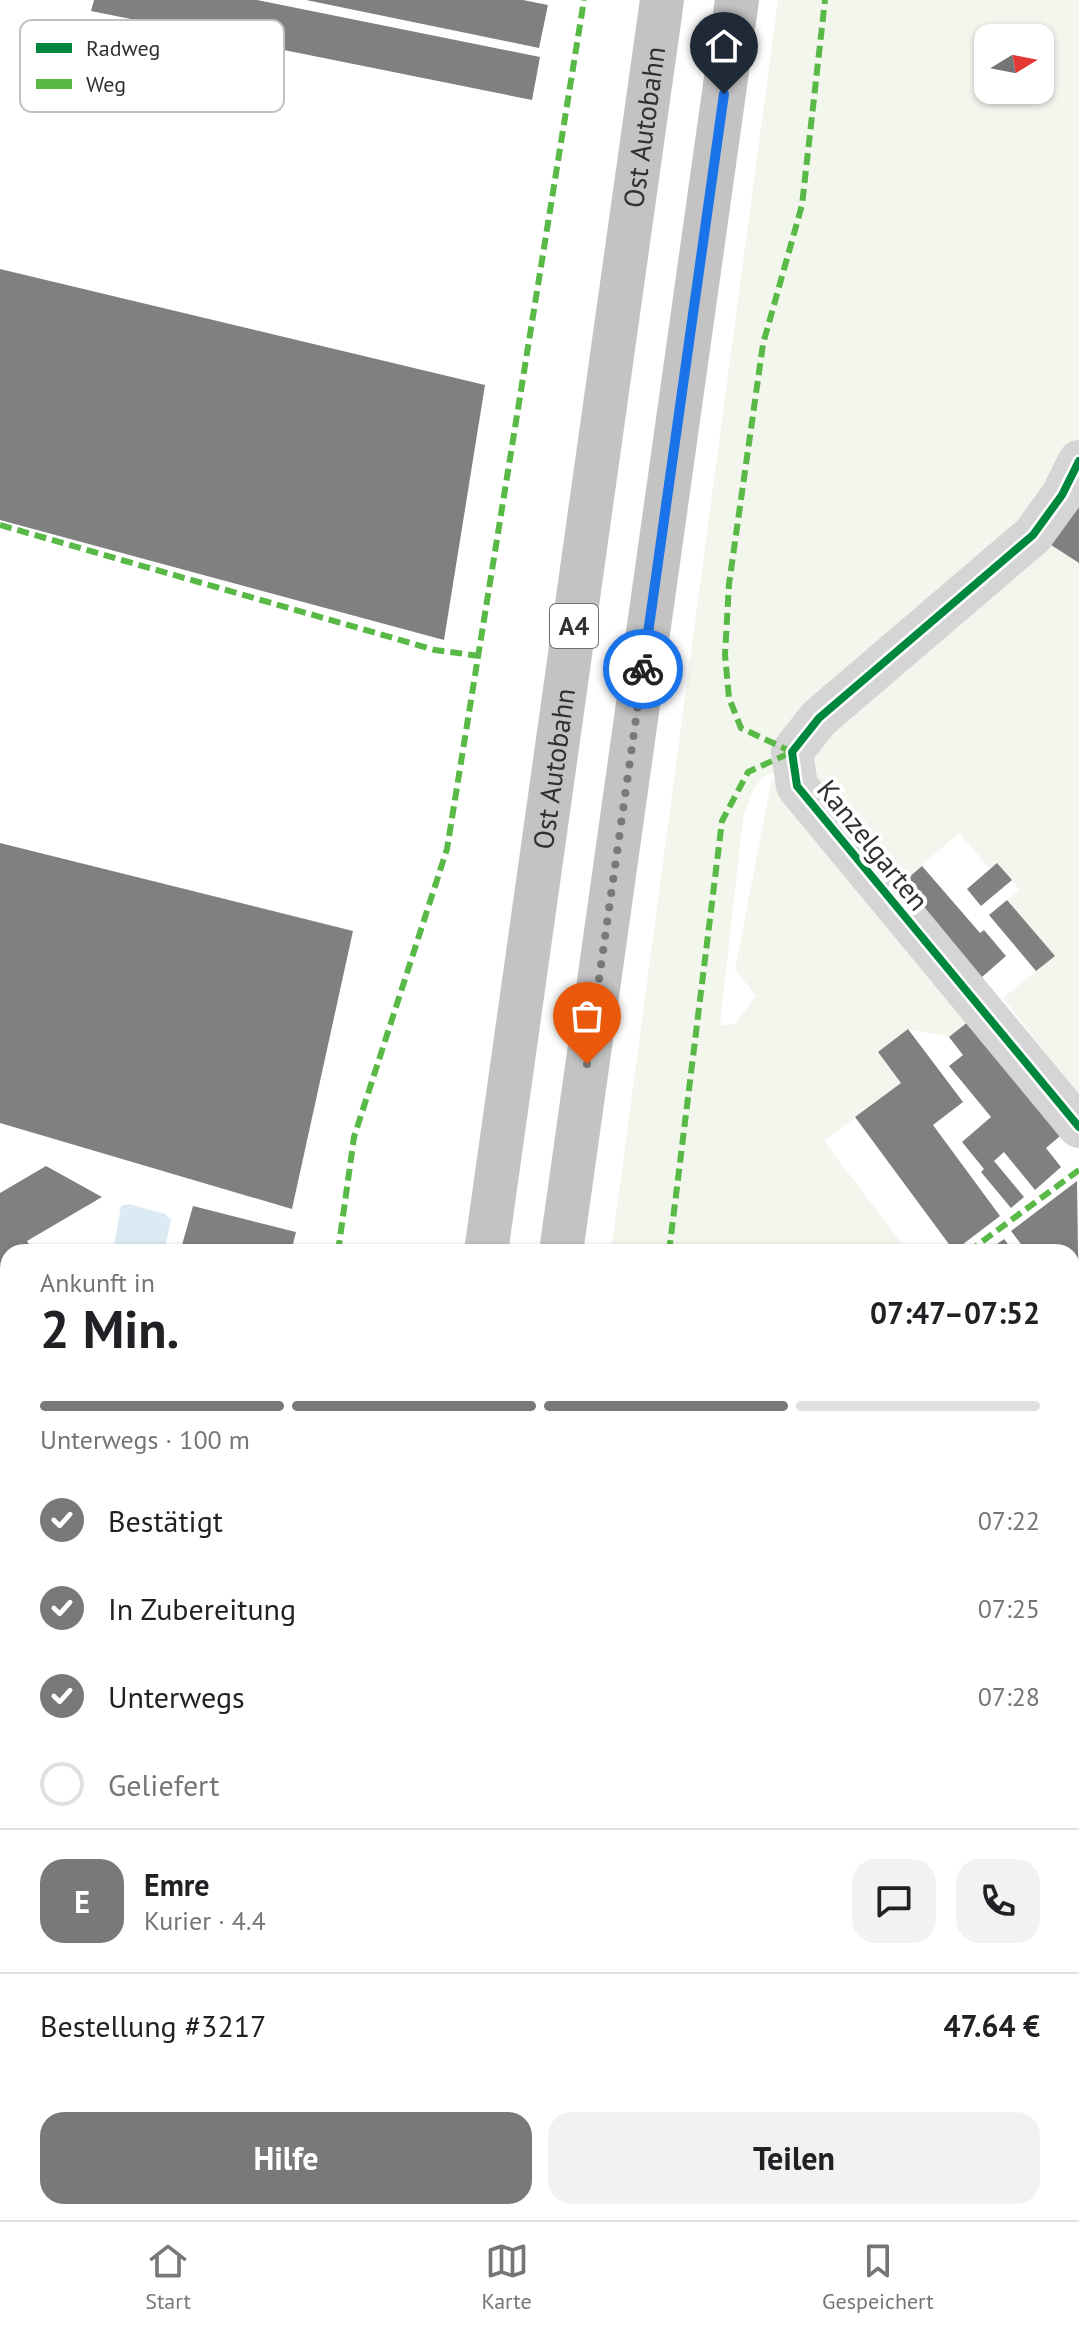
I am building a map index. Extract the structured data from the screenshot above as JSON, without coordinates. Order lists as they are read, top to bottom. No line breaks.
{"streets":{"highway":["Ost Autobahn","A4"],"street":["Kanzelgarten"]},"legend":["Radweg","Weg"],"north":"right","page":{"heading":["2 Min.","Ankunft in","07:47–07:52"],"panel":["Emre","Kurier · 4.4","Bestellung #3217","47.64 €"],"bar":"Unterwegs · 100 m","list":[["Bestätigt","07:22"],["In Zubereitung","07:25"],["Unterwegs","07:28"],"Geliefert"],"round":"E","buttons":["Hilfe","Teilen"],"tabs":["Start","Karte","Gespeichert"]}}
